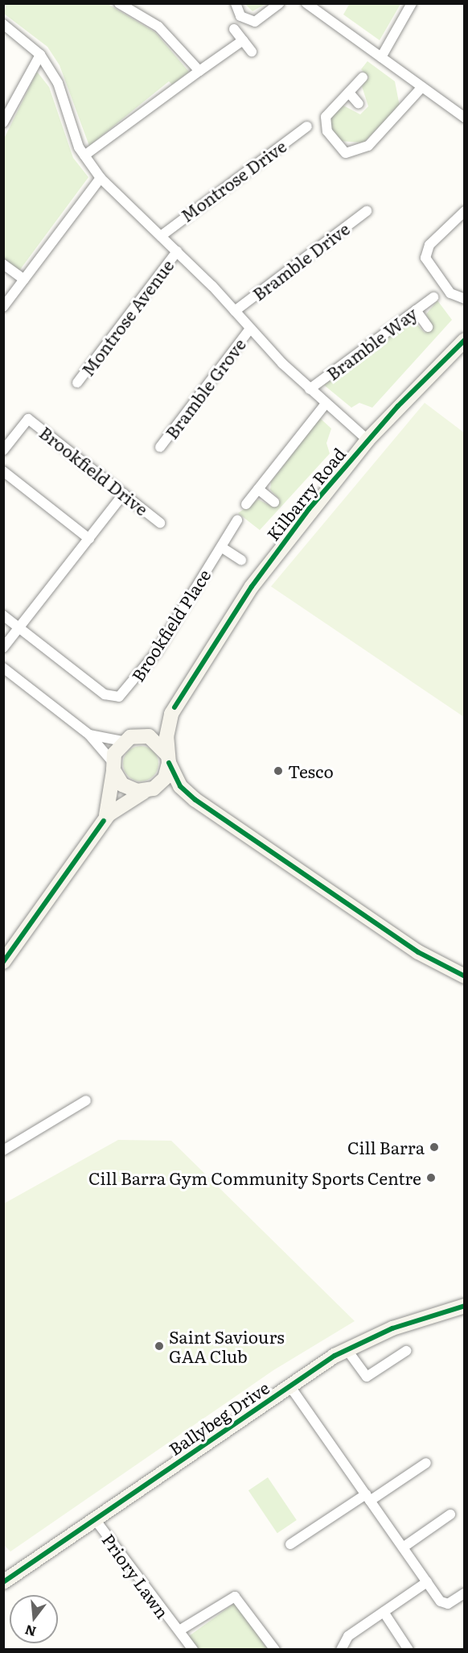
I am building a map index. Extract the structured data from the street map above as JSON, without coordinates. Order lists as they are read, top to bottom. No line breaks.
{"streets":{"street":["Montrose Drive","Bramble Drive","Montrose Avenue","Bramble Way","Bramble Grove","Brookfield Drive","Kilbarry Road","Brookfield Place","Ballybeg Drive","Priory Lawn"]},"crossings":[["Ballybeg Drive","Priory Lawn"]],"places":["Tesco","Cill Barra","Cill Barra Gym Community Sports Centre","Saint Saviours GAA Club"],"north":"bottom"}
